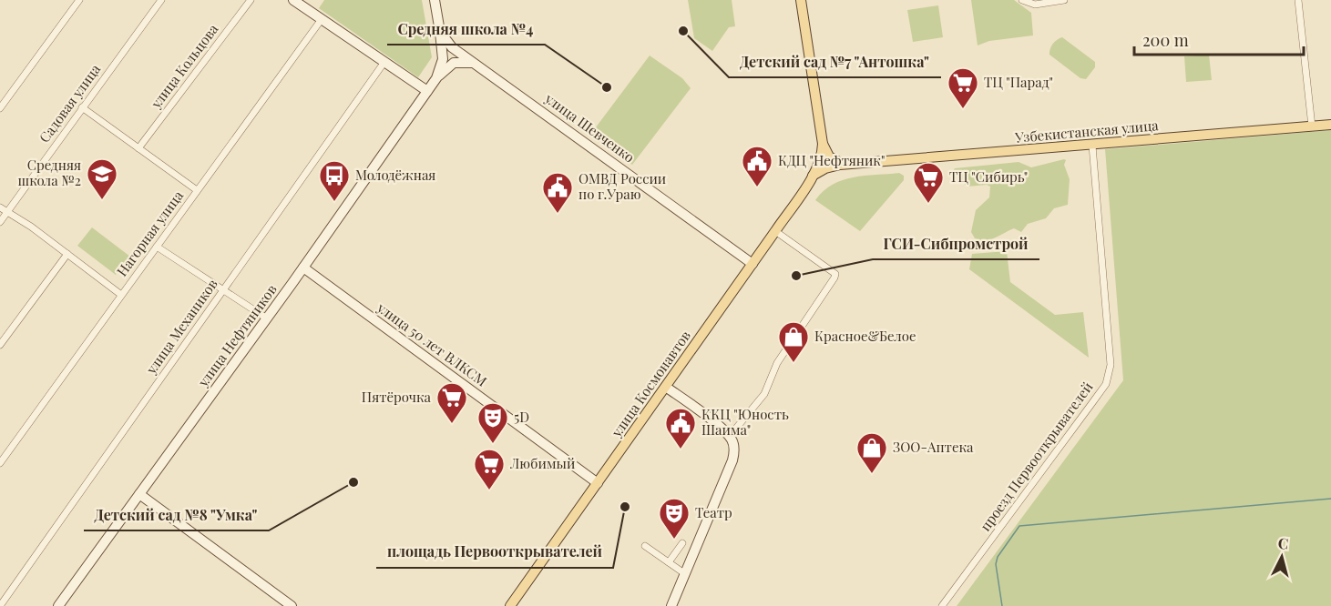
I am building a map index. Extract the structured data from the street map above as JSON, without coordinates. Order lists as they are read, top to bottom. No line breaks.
{"streets":{"main road":["улица Шевченко","Узбекистанская улица","улица Нефтяников","улица 50 лет ВЛКСМ","улица Космонавтов"],"street":["улица Кольцова","Садовая улица","Нагорная улица","улица Механиков","проезд Первооткрывателей"]},"crossings":[["улица Шевченко","улица Нефтяников"],["улица Шевченко","улица Космонавтов"],["Узбекистанская улица","улица Космонавтов"],["Узбекистанская улица","проезд Первооткрывателей"],["улица Нефтяников","улица 50 лет ВЛКСМ"],["улица 50 лет ВЛКСМ","улица Космонавтов"]],"places":{"other":["Детский сад №7 \"Антошка\"","Средняя школа №4","ГСИ-Сибпромстрой","Детский сад №8 \"Умка\"","площадь Первооткрывателей"],"supermarket":["ТЦ \"Парад\"","ТЦ \"Сибирь\"","Пятёрочка","Любимый"],"public building":["КДЦ \"Нефтяник\"","ОМВД России по г.Ураю","ККЦ \"Юность Шаима\""],"school or university":["Средняя школа №2"],"bus stop":["Молодёжная"],"shop":["Красное&Белое","ЗОО-Аптека"],"theatre":["5D","Театр"]},"scale_bar":"200 m","north":"top"}
